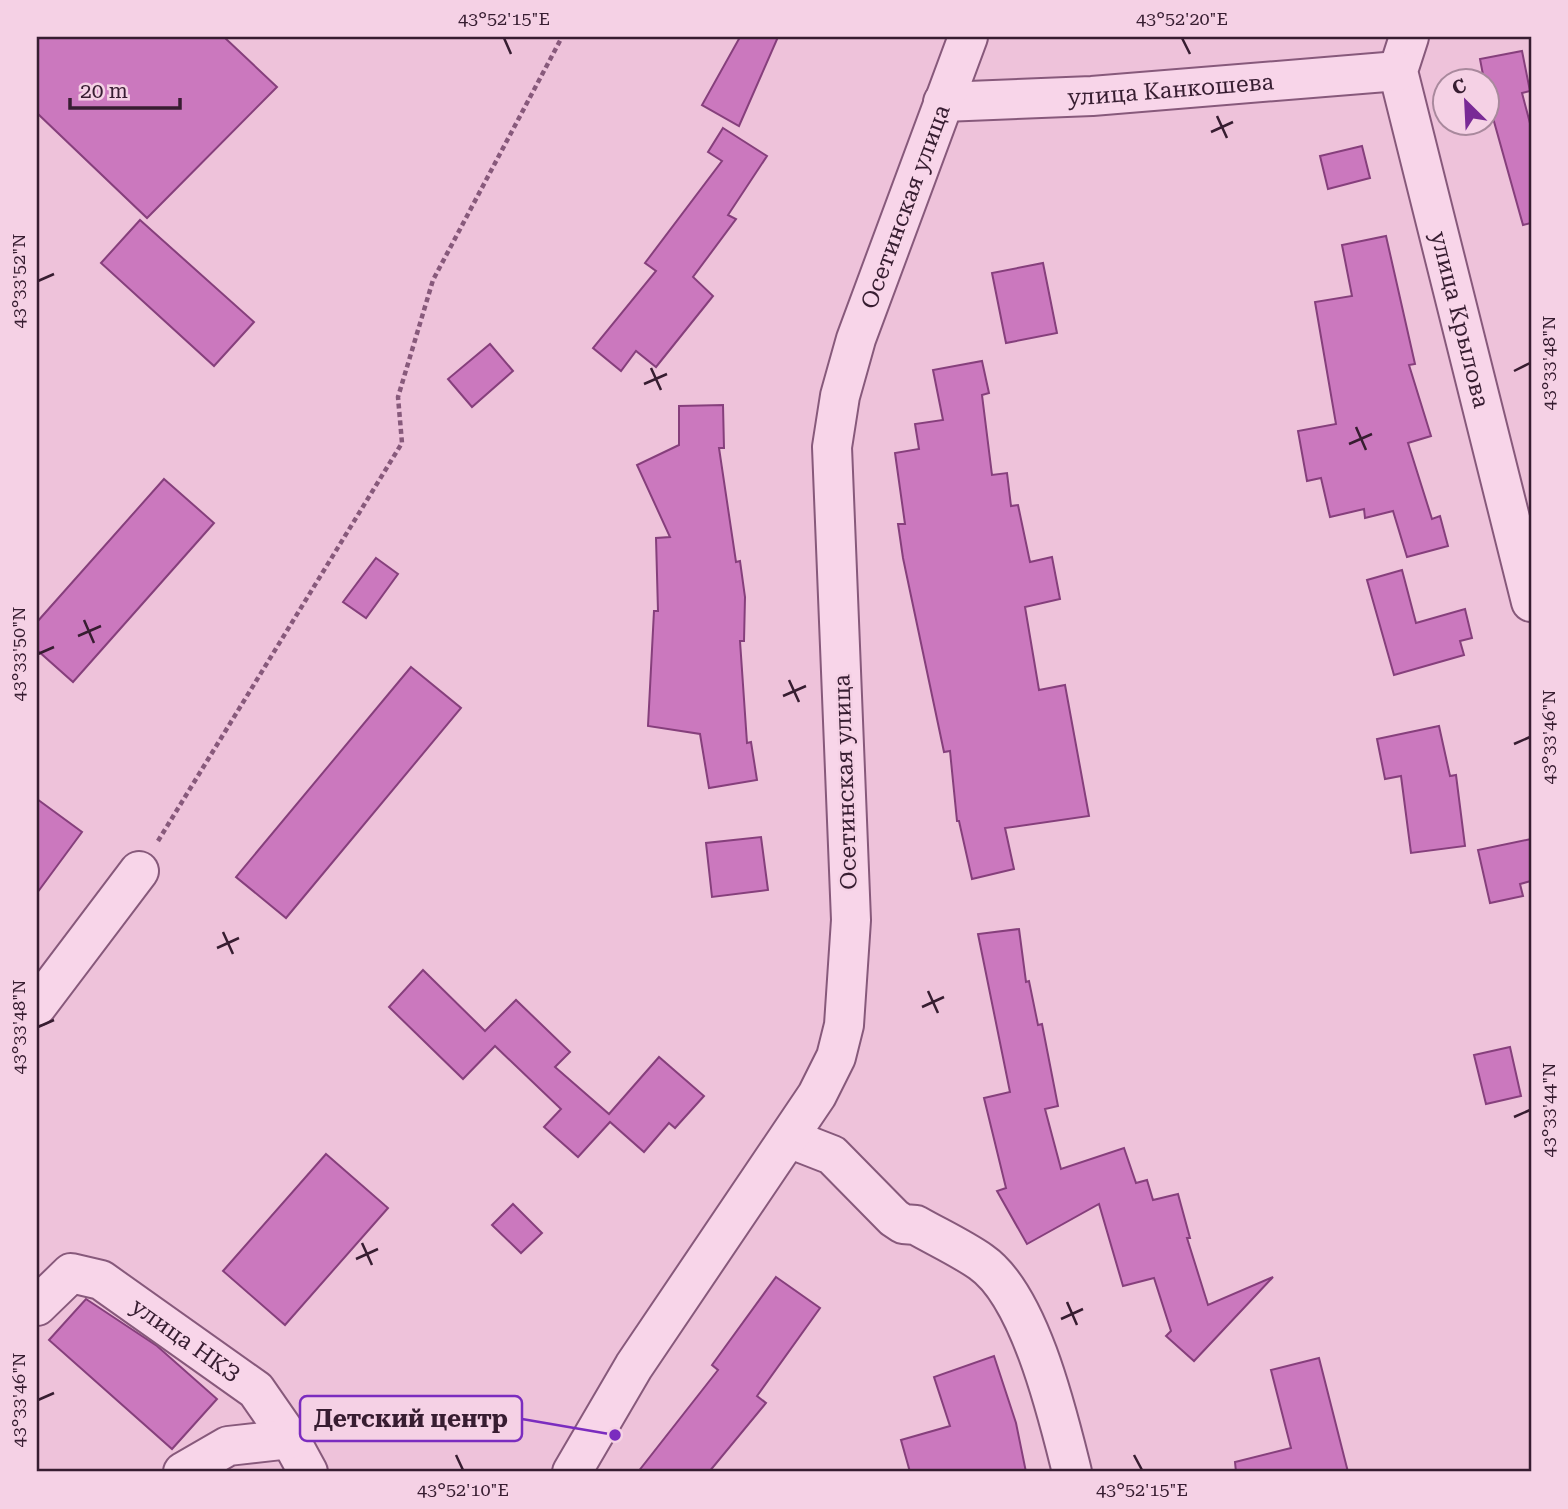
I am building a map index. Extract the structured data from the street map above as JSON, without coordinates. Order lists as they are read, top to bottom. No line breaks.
{"streets":{"street":["улица Канкошева","Осетинская улица","улица Крылова","улица НКЗ"]},"crossings":[["улица Канкошева","Осетинская улица"],["улица Канкошева","улица Крылова"]],"places":["Детский центр"],"scale_bar":"20 m","north":"top left","coordinates":["43°52'15\"E","43°52'20\"E","43°33'52\"N","43°33'48\"N","43°33'50\"N","43°33'46\"N","43°33'44\"N","43°52'10\"E"]}
